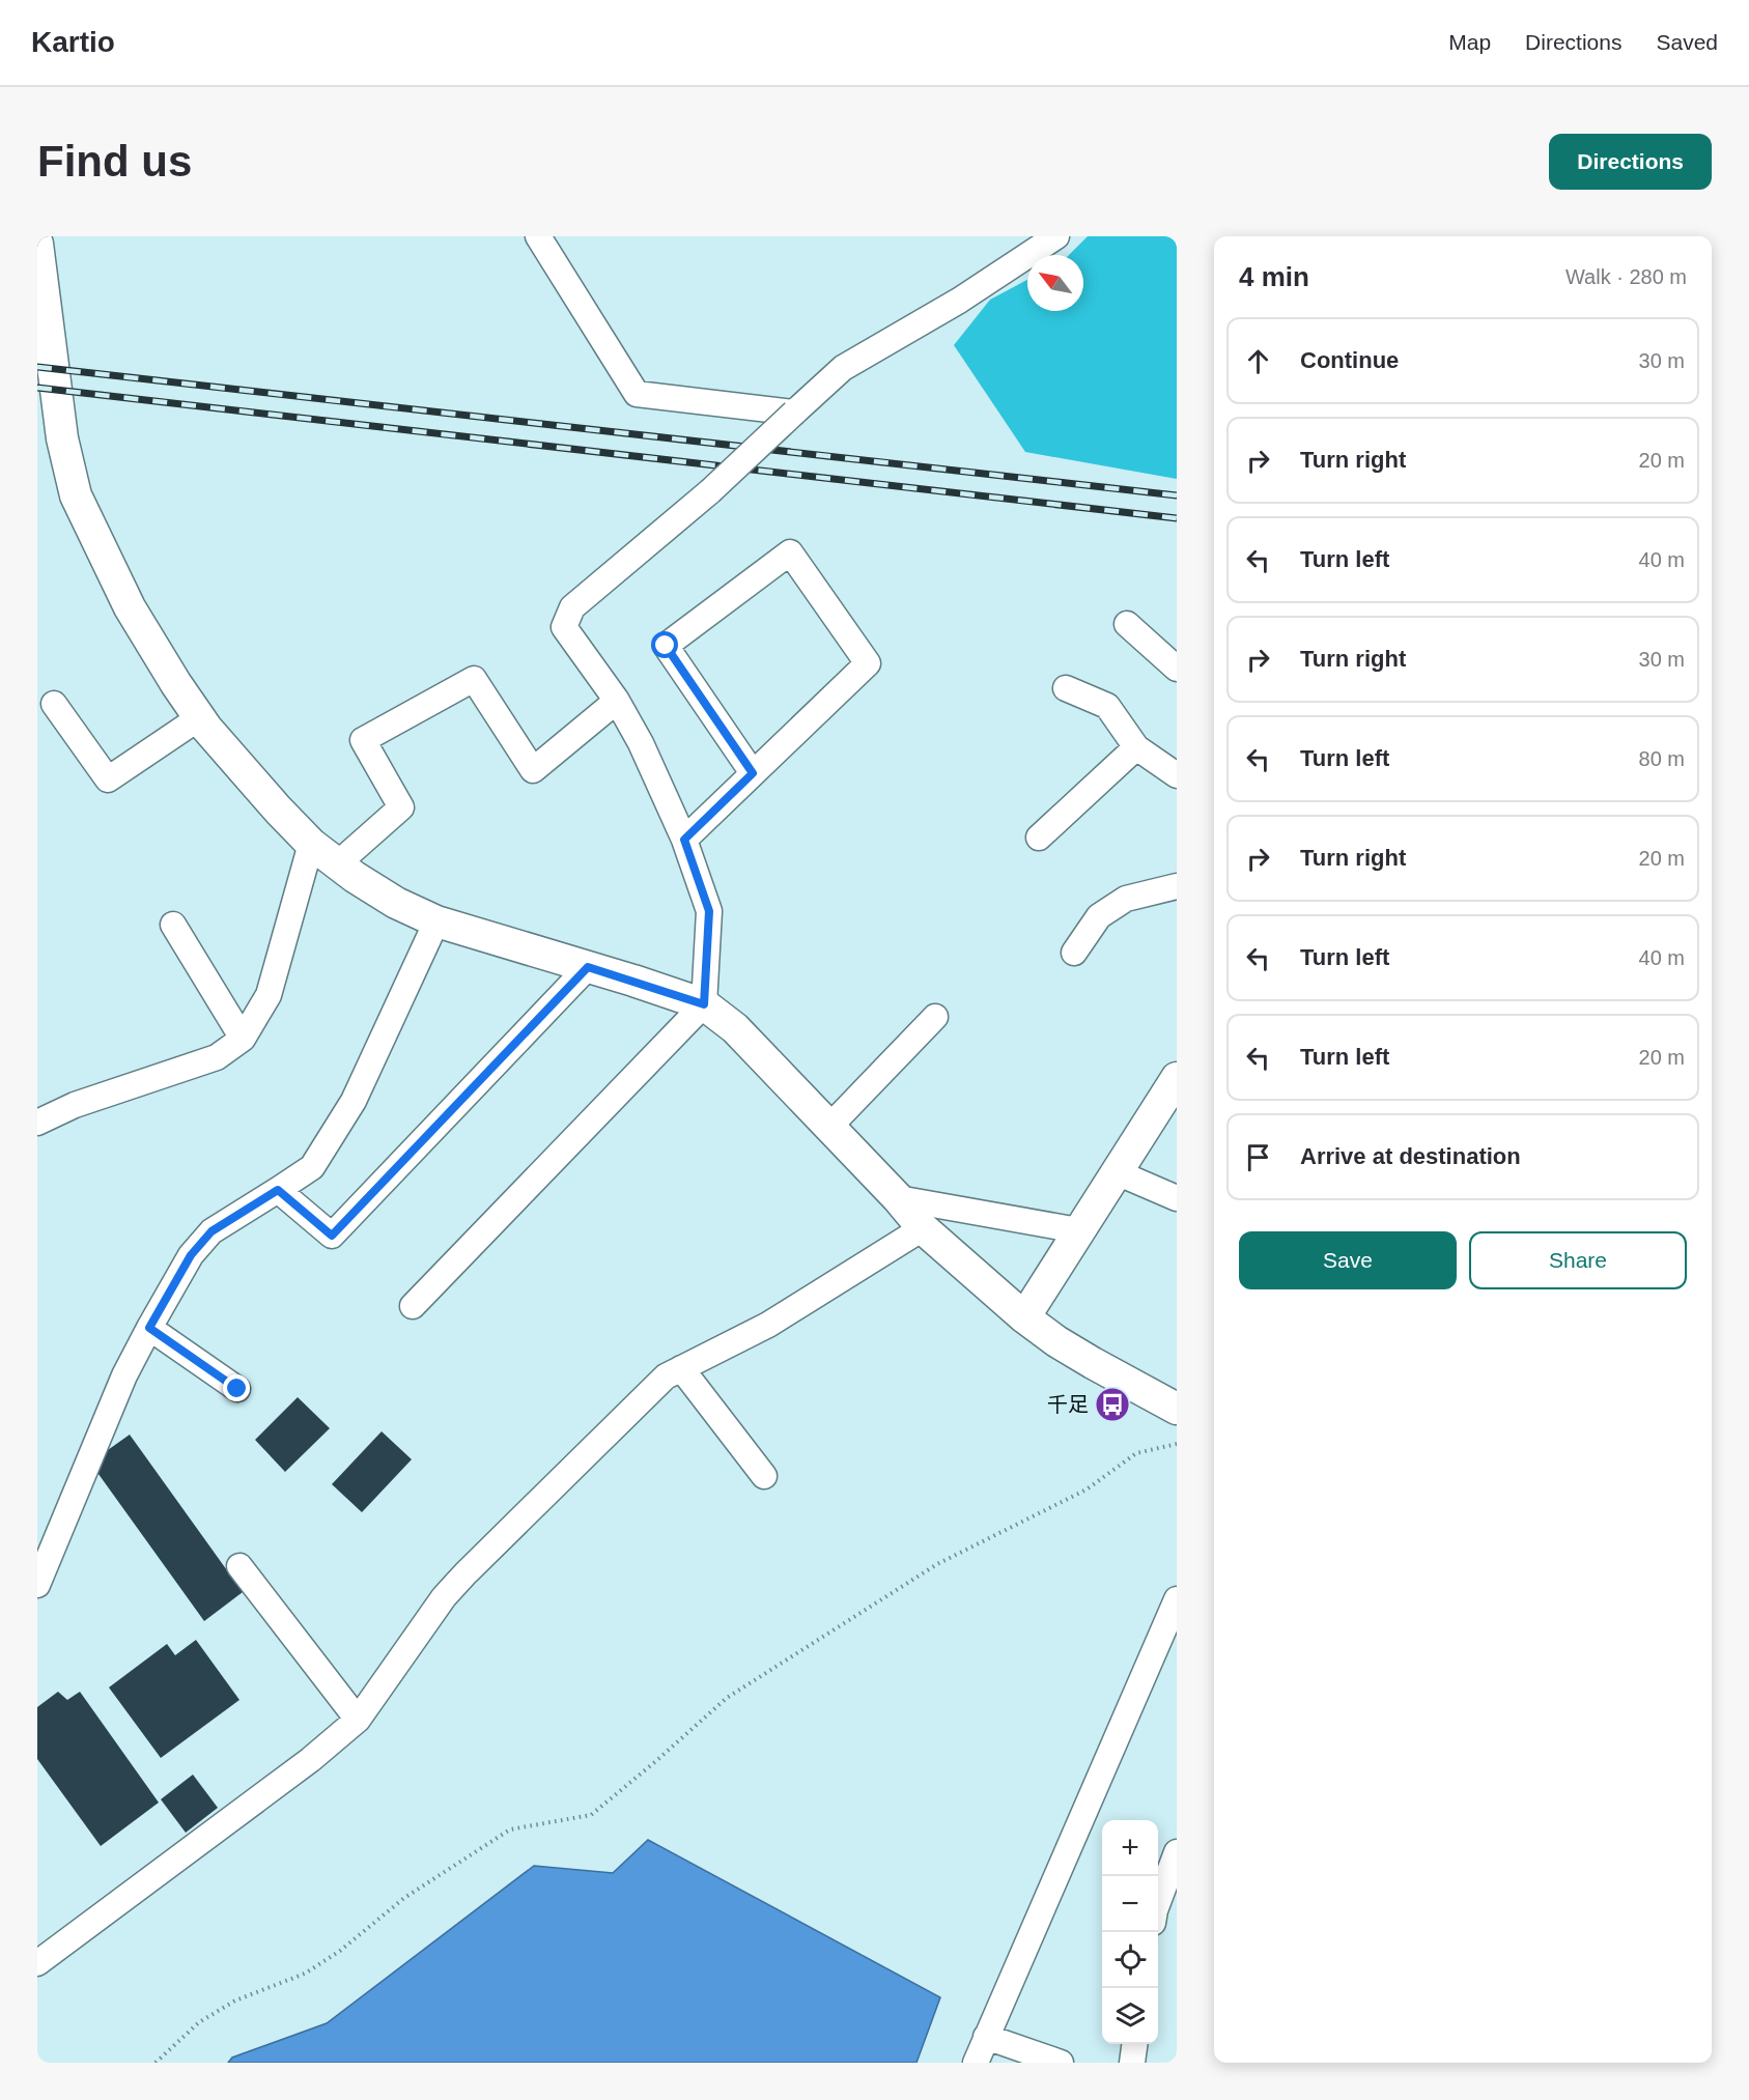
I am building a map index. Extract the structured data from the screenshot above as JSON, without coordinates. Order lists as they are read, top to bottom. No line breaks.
{"places":{"bus stop":["千足"]},"north":"top left","page":{"header":"Kartio","nav":["Map","Directions","Saved"],"buttons":["Directions",["Save","Share"]],"title":"Find us","heading":["4 min","Walk · 280 m"],"list":[["Continue","30 m"],["Turn right","20 m"],["Turn left","40 m"],["Turn right","30 m"],["Turn left","80 m"],["Turn right","20 m"],["Turn left","40 m"],["Turn left","20 m"],"Arrive at destination"],"map_buttons":["+","−"]}}
